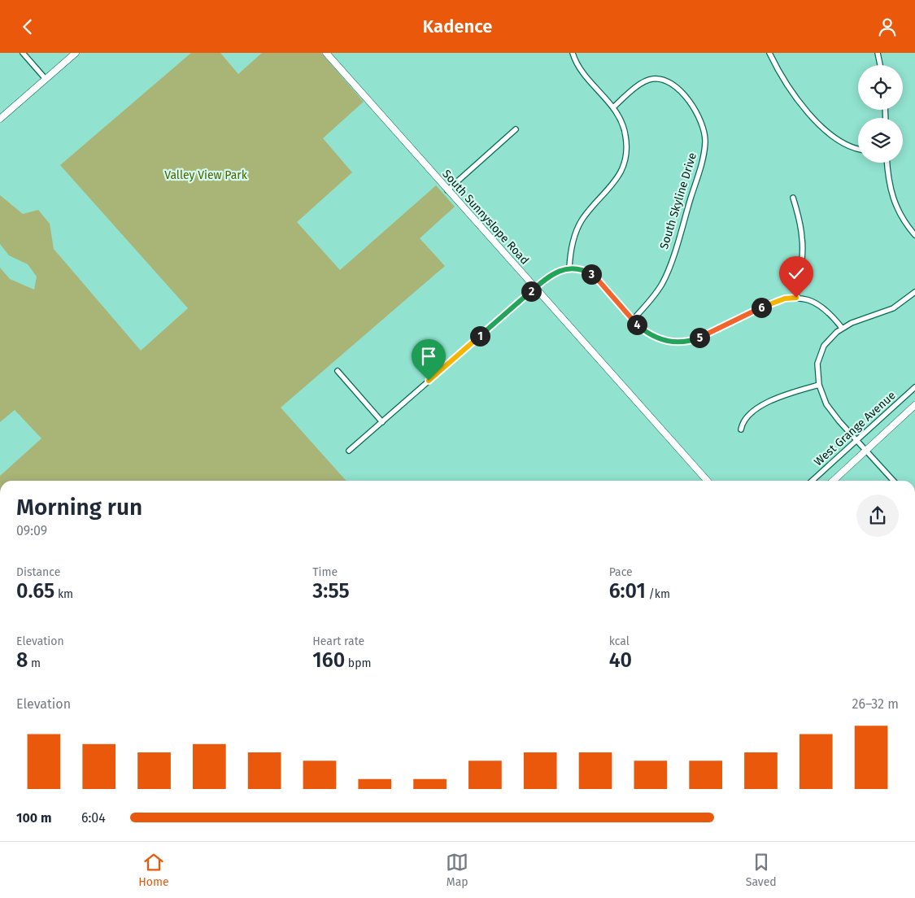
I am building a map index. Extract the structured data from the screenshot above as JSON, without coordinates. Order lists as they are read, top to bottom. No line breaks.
{"streets":{"street":["South Skyline Drive","South Sunnyslope Road","West Grange Avenue"]},"parks":["Valley View Park"],"page":{"header":"Kadence","pins":["3","2","6","4","1","5"],"heading":["Morning run","09:09"],"stats":[["Distance","0.65 km"],["Time","3:55"],["Pace","6:01 /km"],["Elevation","8 m"],["Heart rate","160 bpm"],["kcal","40"]],"chart":["Elevation","26–32 m"],"list":[{"name":"100 m","note":"6:04"}],"tabs":["Home","Map","Saved"]}}
